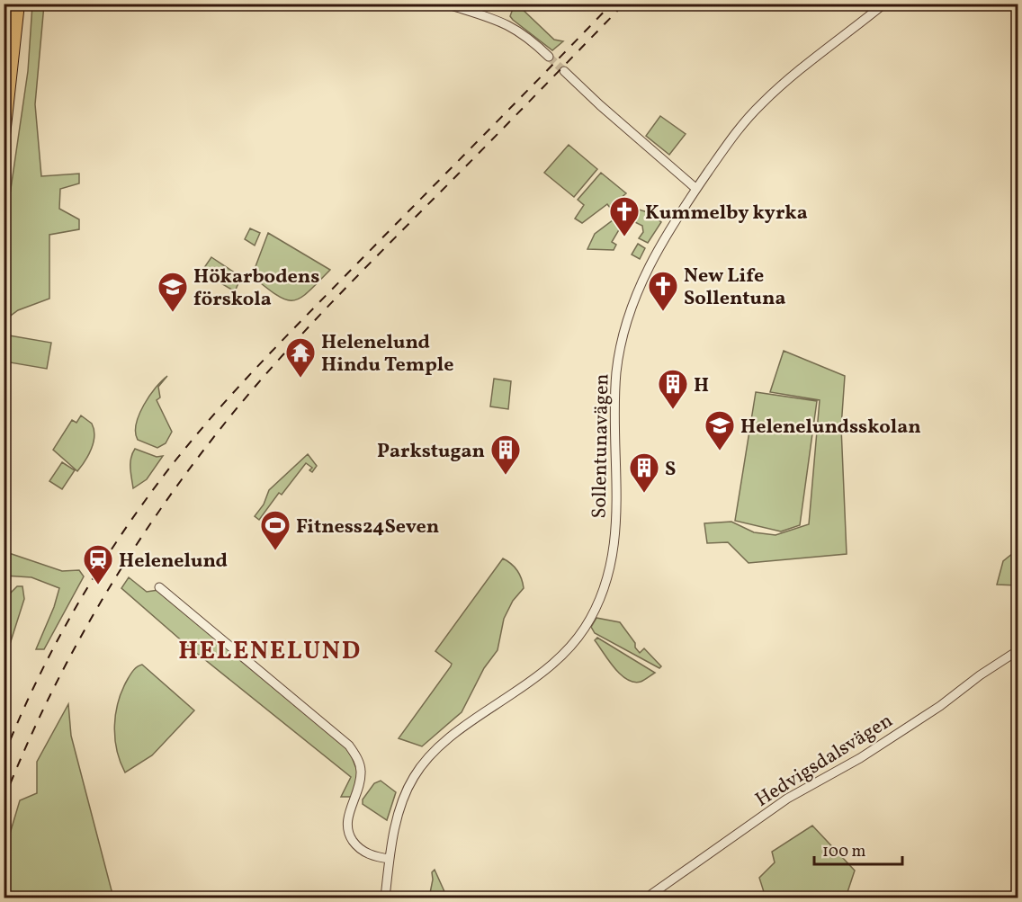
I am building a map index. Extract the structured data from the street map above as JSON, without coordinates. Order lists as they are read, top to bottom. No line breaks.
{"streets":{"street":["Sollentunavägen","Hedvigsdalsvägen"]},"districts":["HELENELUND"],"places":{"church":["Kummelby kyrka","New Life Sollentuna"],"school or university":["Hökarbodens förskola","Helenelundsskolan"],"temple":["Helenelund Hindu Temple"],"building":["H","Parkstugan","S"],"sports":["Fitness24Seven"],"station":["Helenelund"]},"scale_bar":"100 m"}
